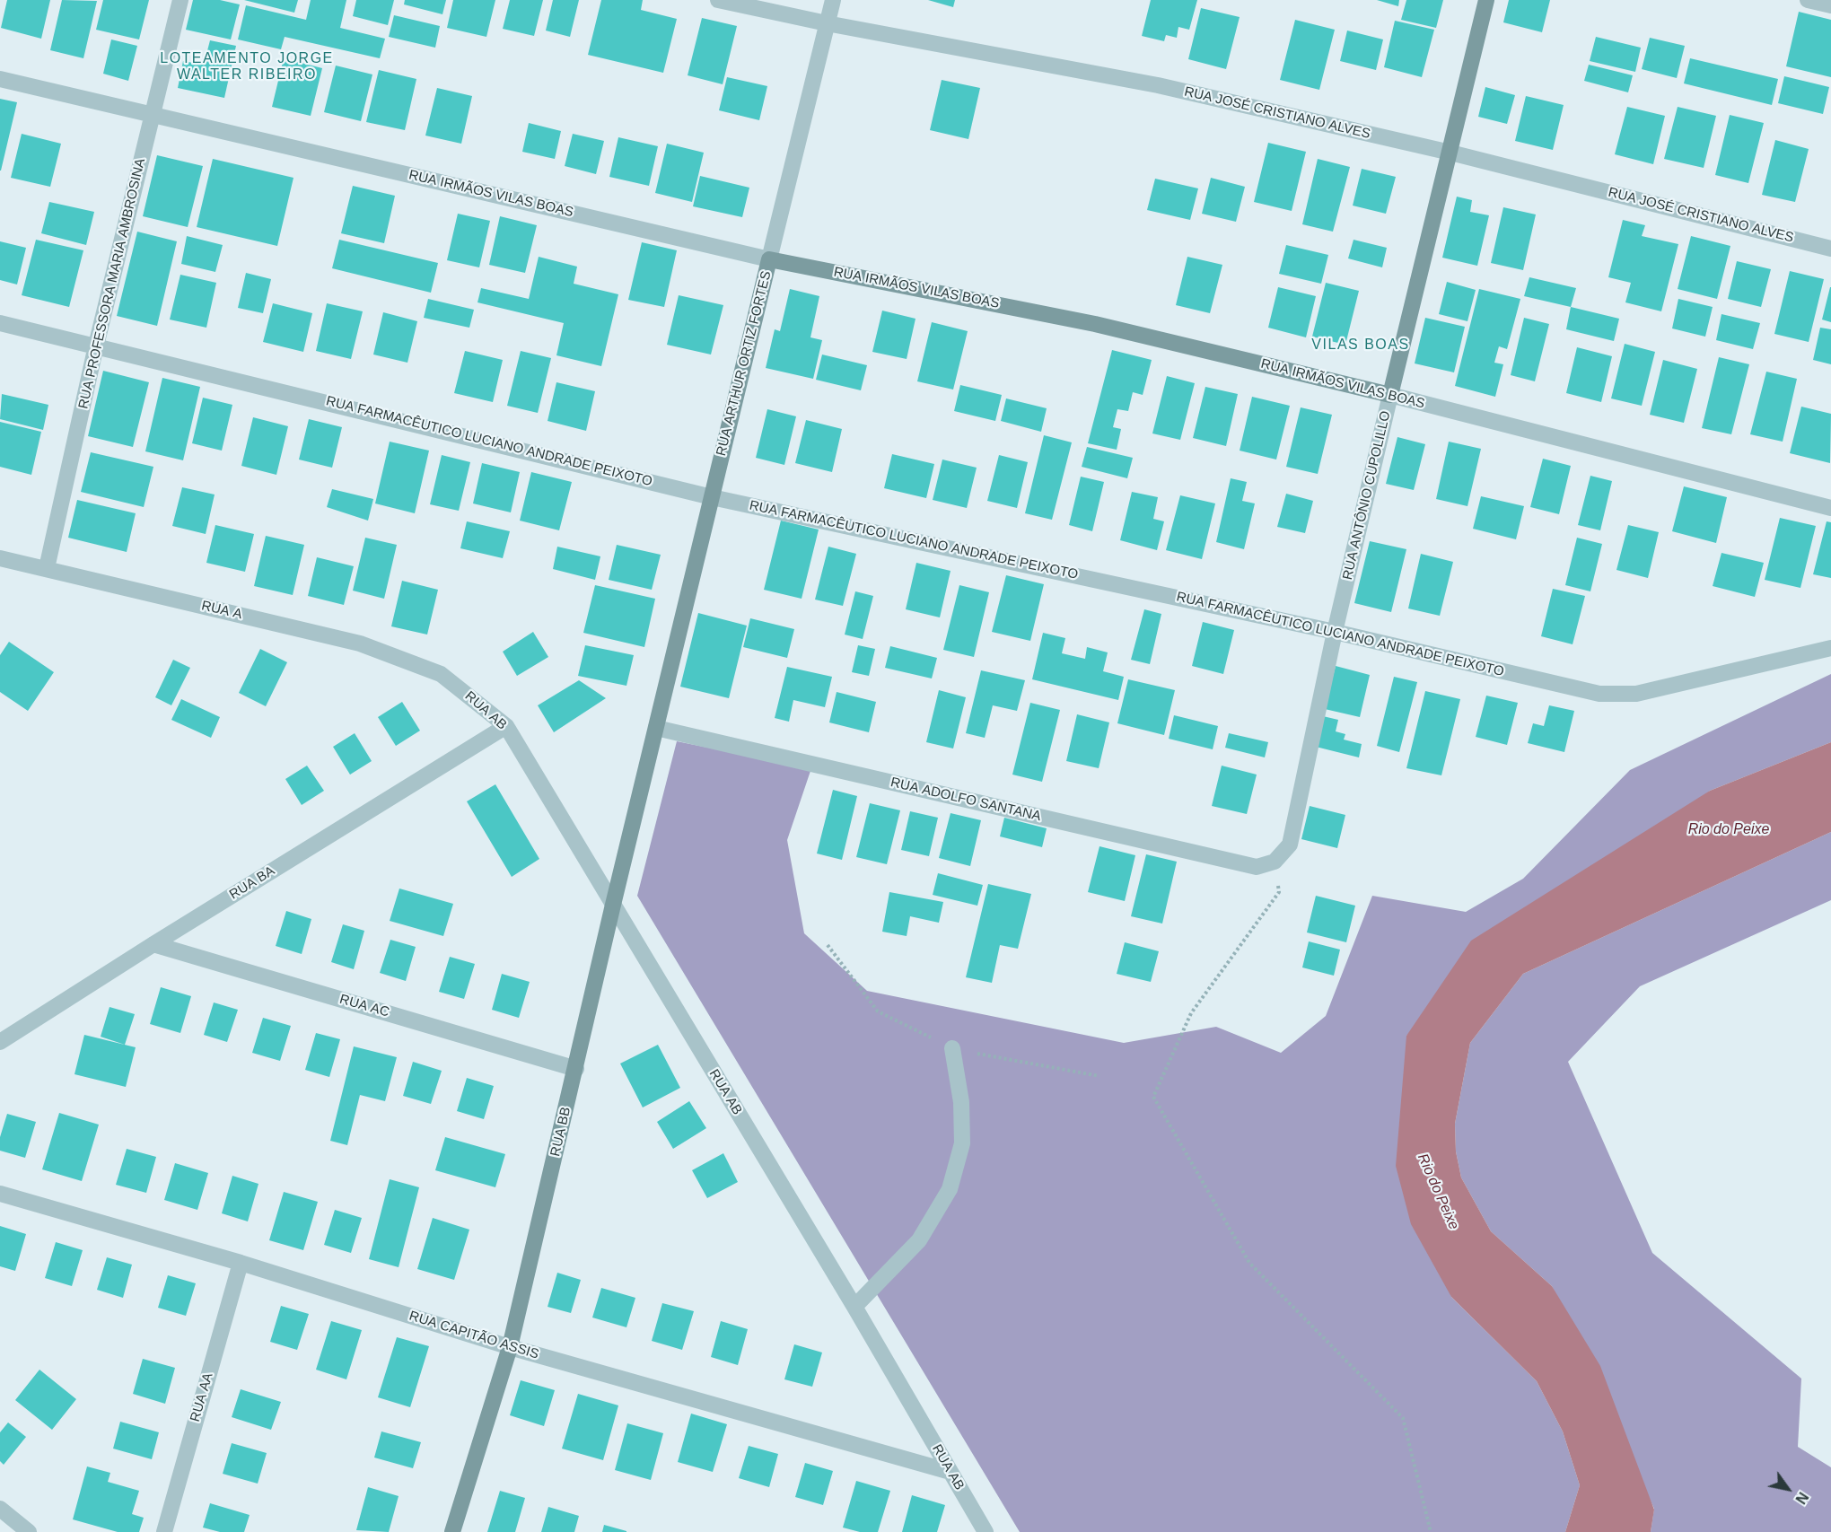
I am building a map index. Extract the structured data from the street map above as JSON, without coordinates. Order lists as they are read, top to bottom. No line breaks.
{"streets":{"street":["RUA JOSÉ CRISTIANO ALVES","RUA IRMÃOS VILAS BOAS","RUA PROFESSORA MARIA AMBROSINA","RUA ARTHUR ORTIZ FORTES","RUA FARMACÊUTICO LUCIANO ANDRADE PEIXOTO","RUA ANTÔNIO CUPOLILLO","RUA A","RUA AB","RUA ADOLFO SANTANA","RUA BA","RUA AC","RUA BB","RUA CAPITÃO ASSIS","RUA AA"]},"crossings":[["RUA JOSÉ CRISTIANO ALVES","RUA ARTHUR ORTIZ FORTES"],["RUA JOSÉ CRISTIANO ALVES","RUA ANTÔNIO CUPOLILLO"],["RUA IRMÃOS VILAS BOAS","RUA PROFESSORA MARIA AMBROSINA"],["RUA IRMÃOS VILAS BOAS","RUA ARTHUR ORTIZ FORTES"],["RUA IRMÃOS VILAS BOAS","RUA ANTÔNIO CUPOLILLO"],["RUA PROFESSORA MARIA AMBROSINA","RUA FARMACÊUTICO LUCIANO ANDRADE PEIXOTO"],["RUA PROFESSORA MARIA AMBROSINA","RUA A"],["RUA ARTHUR ORTIZ FORTES","RUA FARMACÊUTICO LUCIANO ANDRADE PEIXOTO"],["RUA ARTHUR ORTIZ FORTES","RUA ADOLFO SANTANA"],["RUA ARTHUR ORTIZ FORTES","RUA BB"],["RUA FARMACÊUTICO LUCIANO ANDRADE PEIXOTO","RUA ANTÔNIO CUPOLILLO"],["RUA ANTÔNIO CUPOLILLO","RUA ADOLFO SANTANA"],["RUA A","RUA AB"],["RUA AB","RUA BA"],["RUA AB","RUA BB"],["RUA AB","RUA CAPITÃO ASSIS"],["RUA ADOLFO SANTANA","RUA BB"],["RUA BA","RUA AC"],["RUA AC","RUA BB"],["RUA BB","RUA CAPITÃO ASSIS"],["RUA CAPITÃO ASSIS","RUA AA"]],"districts":["LOTEAMENTO JORGE WALTER RIBEIRO","VILAS BOAS"],"water":["Rio do Peixe"],"north":"bottom right"}
